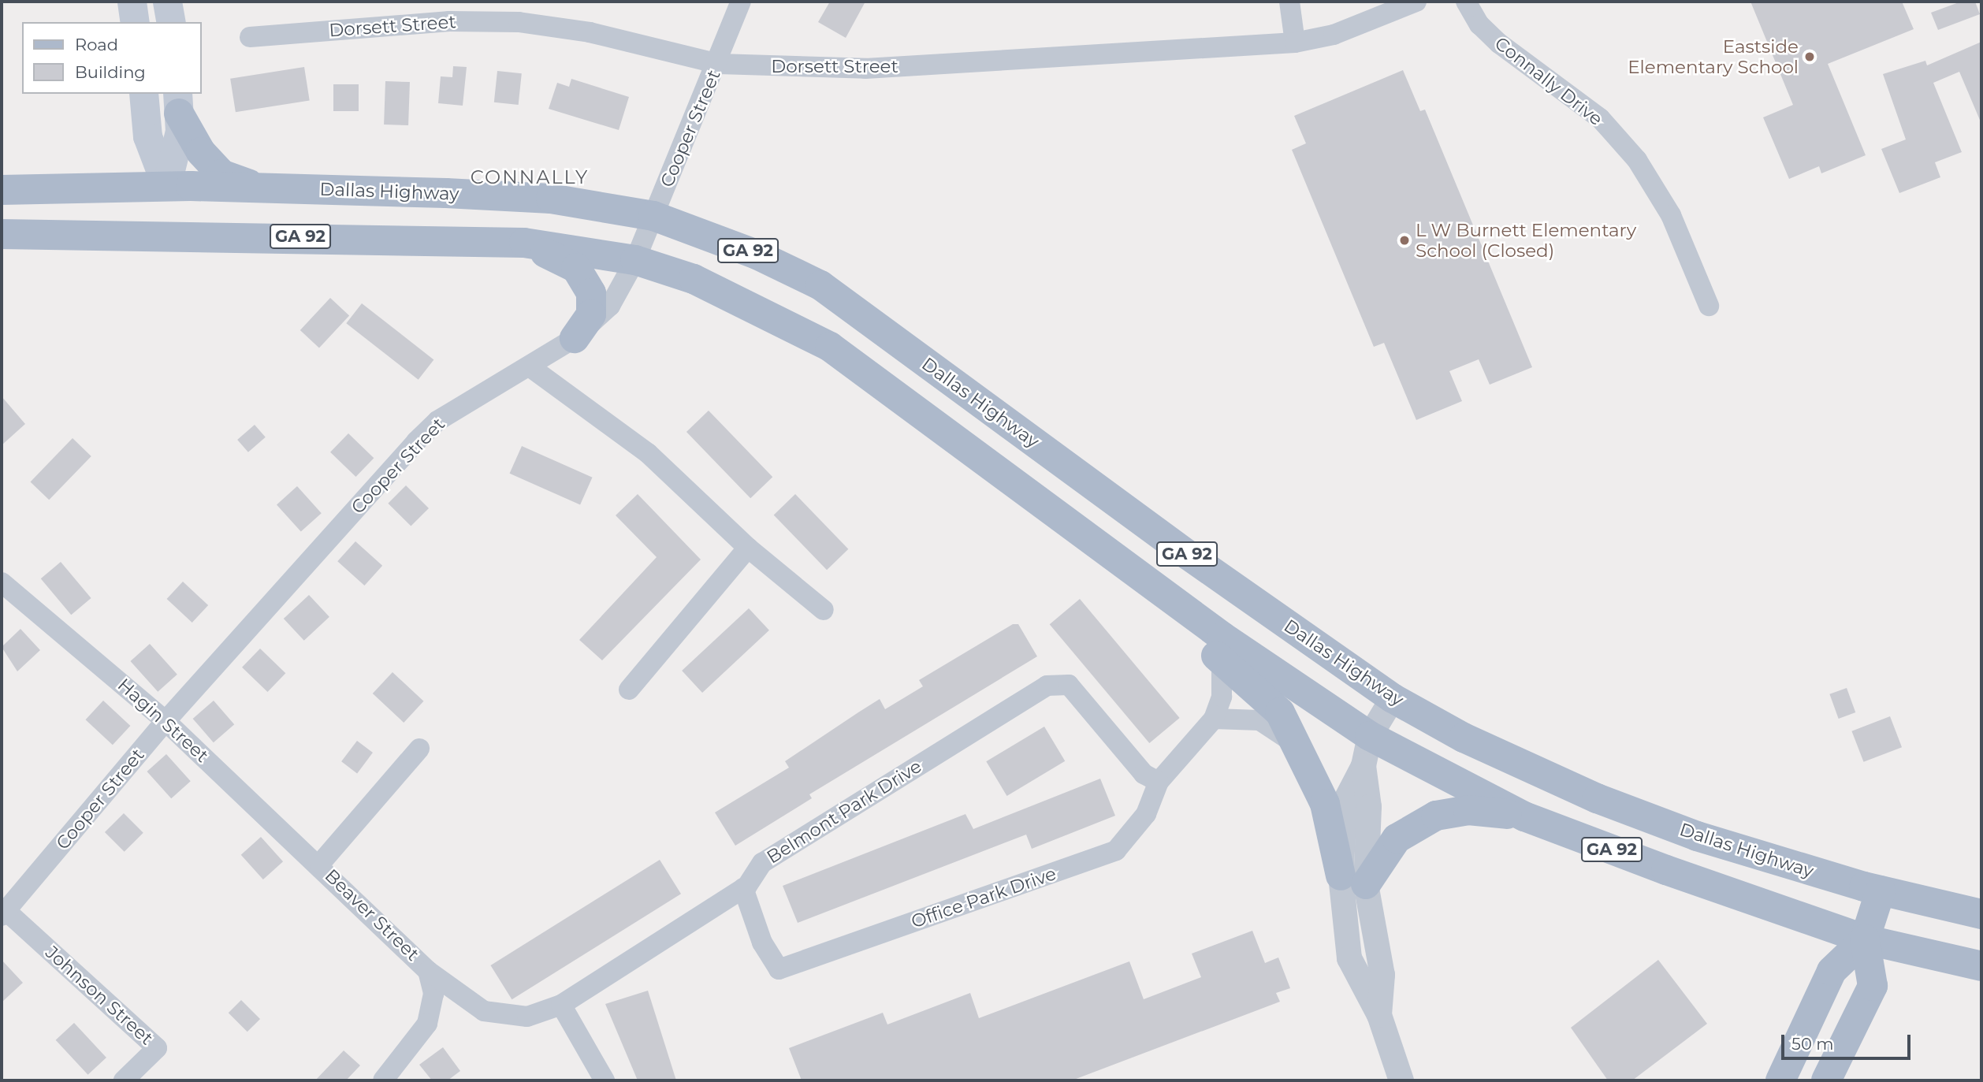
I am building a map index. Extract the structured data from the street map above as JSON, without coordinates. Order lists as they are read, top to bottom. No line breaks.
{"streets":{"main road":["Dallas Highway","GA 92"],"street":["Dorsett Street","Connally Drive","Cooper Street","Hagin Street","Belmont Park Drive","Office Park Drive","Beaver Street","Johnson Street"]},"crossings":[["Dorsett Street","Cooper Street"],["Cooper Street","Dallas Highway"],["Cooper Street","GA 92"],["Cooper Street","Hagin Street"],["Cooper Street","Johnson Street"],["Dallas Highway","GA 92"],["Hagin Street","Beaver Street"],["Belmont Park Drive","Office Park Drive"],["Belmont Park Drive","Beaver Street"]],"districts":["CONNALLY"],"places":["Eastside Elementary School","L W Burnett Elementary School (Closed)"],"legend":["Road","Building"],"scale_bar":"50 m"}
